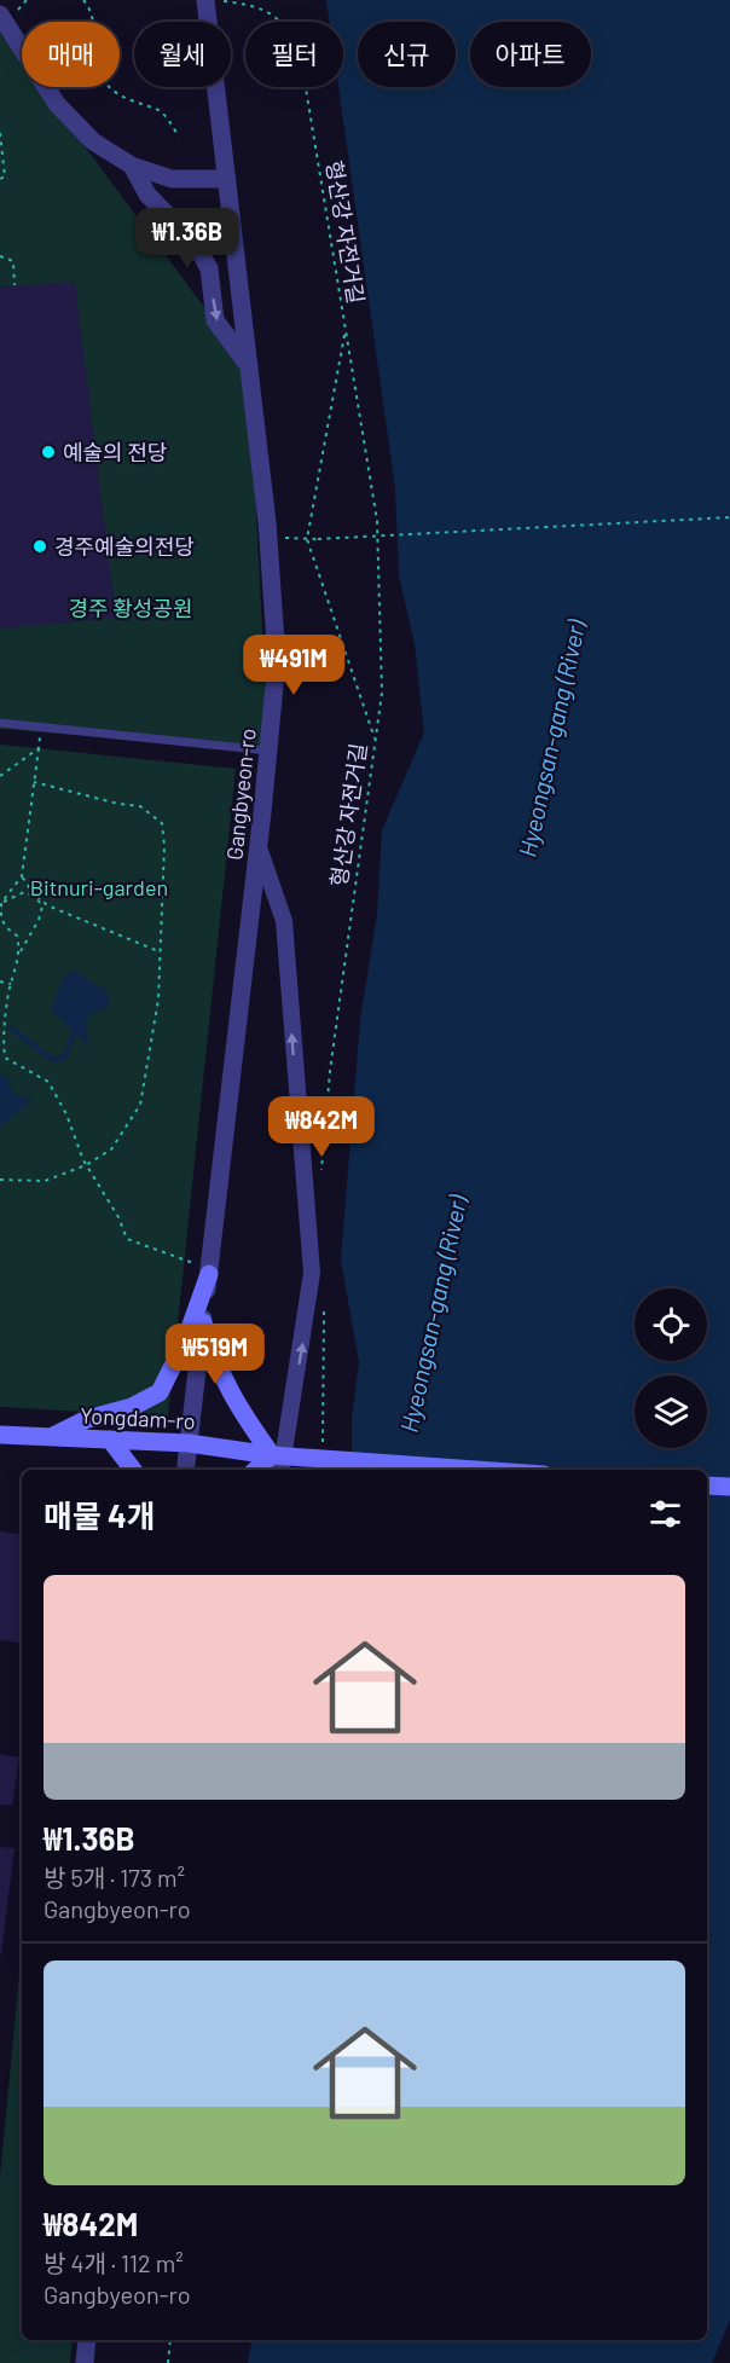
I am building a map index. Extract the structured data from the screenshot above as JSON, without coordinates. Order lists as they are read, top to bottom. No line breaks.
{"streets":{"main road":["Yongdam-ro"],"street":["Gangbyeon-ro"],"path":["형산강 자전거길"]},"crossings":[["Gangbyeon-ro","Yongdam-ro"]],"water":["Hyeongsan-gang (River)"],"parks":["경주 황성공원","Bitnuri-garden"],"places":["예술의 전당","경주예술의전당"],"page":{"chip":["매매","월세","필터","신규","아파트"],"price":["₩1.36B","₩491M","₩842M","₩519M"],"heading":"매물 4개","list":[{"name":"₩1.36B","note":"방 5개 · 173 m² · Gangbyeon-ro"},{"name":"₩842M","note":"방 4개 · 112 m² · Gangbyeon-ro"}]}}
